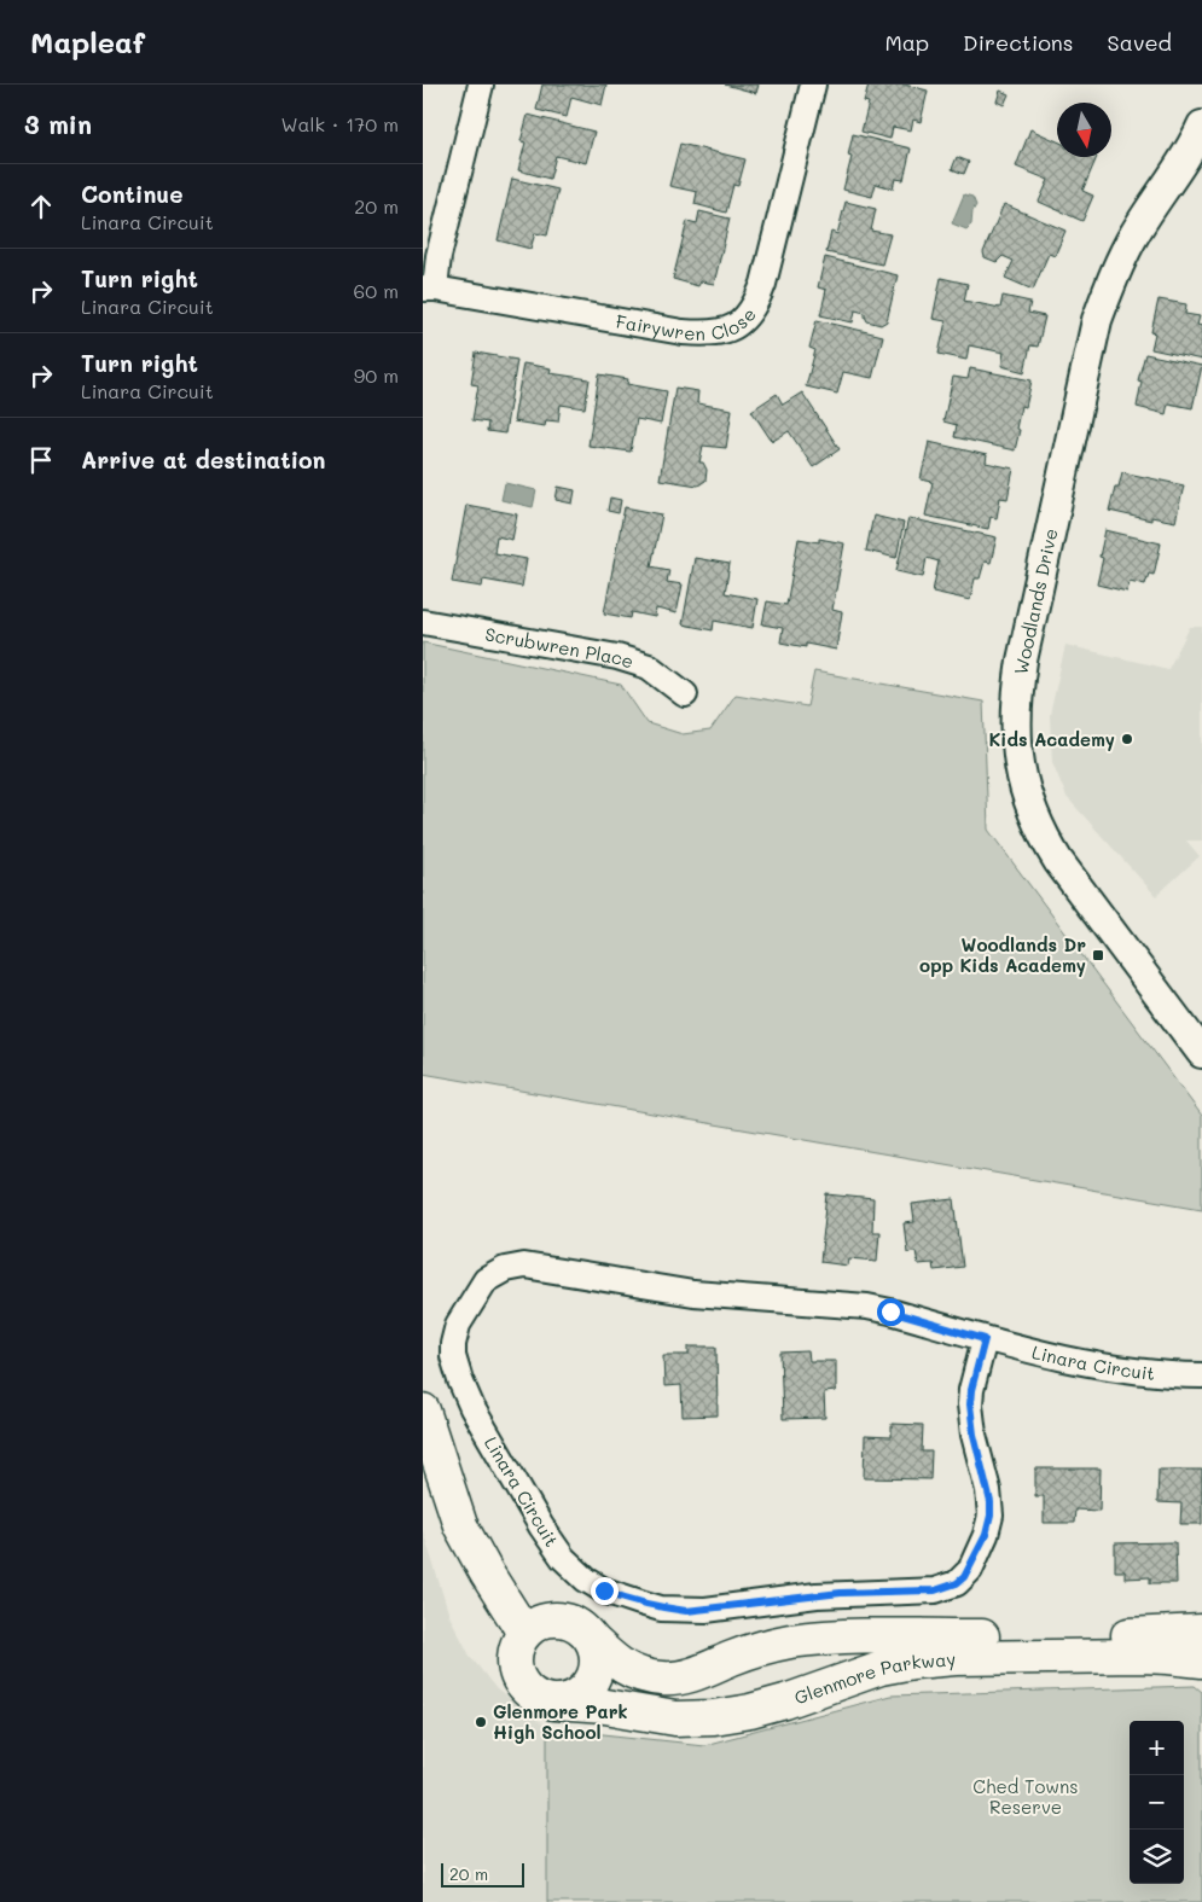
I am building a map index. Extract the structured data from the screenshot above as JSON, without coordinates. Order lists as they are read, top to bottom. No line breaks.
{"streets":{"main road":["Glenmore Parkway"],"street":["Fairywren Close","Woodlands Drive","Scrubwren Place","Linara Circuit"]},"parks":["Ched Towns Reserve"],"places":{"other":["Kids Academy","Glenmore Park High School"],"transit":["Woodlands Dr opp Kids Academy"]},"scale_bar":"20 m","north":"bottom","page":{"header":"Mapleaf","nav":["Map","Directions","Saved"],"heading":["3 min","Walk · 170 m"],"list":[["Continue","Linara Circuit","20 m"],["Turn right","Linara Circuit","60 m"],["Turn right","Linara Circuit","90 m"],"Arrive at destination"],"map_buttons":["+","−"],"scale":"20 m"}}
